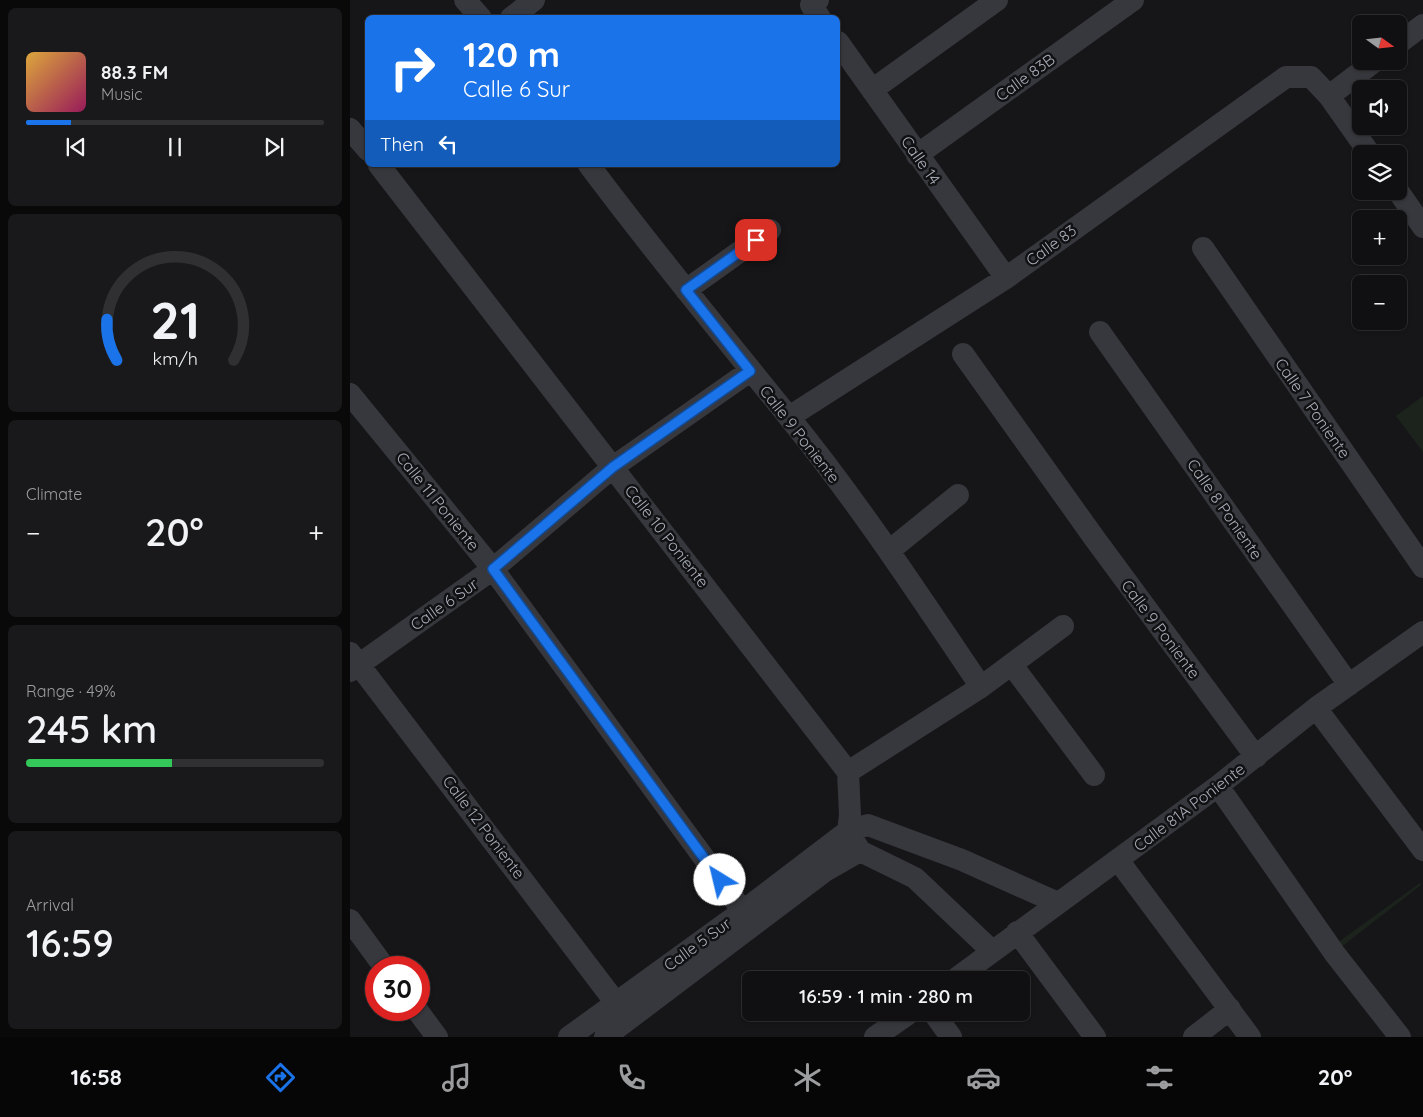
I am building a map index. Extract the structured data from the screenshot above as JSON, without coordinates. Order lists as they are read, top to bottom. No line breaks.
{"streets":{"street":["Calle 83B","Calle 14","Calle 83","Calle 7 Poniente","Calle 9 Poniente","Calle 11 Poniente","Calle 8 Poniente","Calle 10 Poniente","Calle 6 Sur","Calle 81A Poniente","Calle 12 Poniente","Calle 5 Sur"]},"crossings":[["Calle 83B","Calle 14"],["Calle 14","Calle 83"],["Calle 83","Calle 9 Poniente"],["Calle 9 Poniente","Calle 6 Sur"],["Calle 9 Poniente","Calle 81A Poniente"],["Calle 11 Poniente","Calle 6 Sur"],["Calle 11 Poniente","Calle 5 Sur"],["Calle 8 Poniente","Calle 81A Poniente"],["Calle 10 Poniente","Calle 6 Sur"],["Calle 6 Sur","Calle 12 Poniente"],["Calle 12 Poniente","Calle 5 Sur"]],"north":"right","page":{"map_buttons":["+","−"],"turn":["120 m","Calle 6 Sur"],"song":["88.3 FM","Music"],"then":"Then","tile":["Climate",["Range · 49%","245 km"],["Arrival","16:59"]],"heat":["−","20°","+"],"limit":"30","trip":"16:59 · 1 min · 280 m","tabs":["16:58","20°"],"gauge":["21","km/h"]}}
